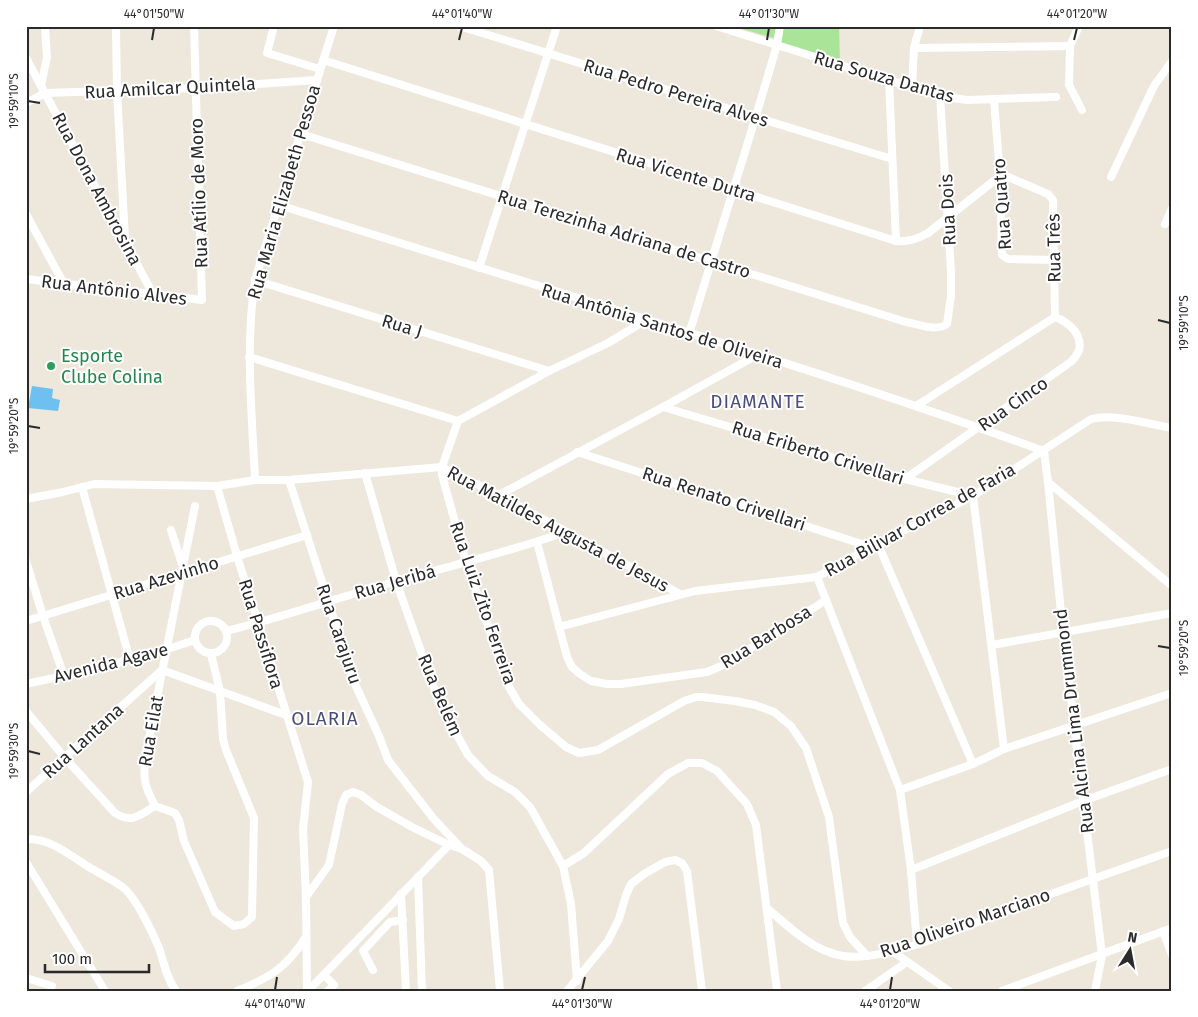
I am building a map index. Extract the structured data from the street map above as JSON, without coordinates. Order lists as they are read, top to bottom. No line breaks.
{"streets":{"street":["Rua Souza Dantas","Rua Amilcar Quintela","Rua Pedro Pereira Alves","Rua Vicente Dutra","Rua Dona Ambrosina","Rua Maria Elizabeth Pessoa","Rua Atílio de Moro","Rua Quatro","Rua Dois","Rua Terezinha Adriana de Castro","Rua Três","Rua Antônio Alves","Rua J","Rua Antônia Santos de Oliveira","Rua Cinco","Rua Eriberto Crivellari","Rua Renato Crivellari","Rua Bilivar Correa de Faria","Rua Matildes Augusta de Jesus","Rua Azevinho","Rua Jeribá","Rua Luiz Zito Ferreira","Rua Passiflora","Rua Carajuru","Rua Barbosa","Avenida Agave","Rua Belém","Rua Alcina Lima Drummond","Rua Eilat","Rua Lantana","Rua Oliveiro Marciano"]},"crossings":[["Rua Souza Dantas","Rua Quatro"],["Rua Souza Dantas","Rua Dois"],["Rua Amilcar Quintela","Rua Dona Ambrosina"],["Rua Amilcar Quintela","Rua Maria Elizabeth Pessoa"],["Rua Amilcar Quintela","Rua Atílio de Moro"],["Rua Vicente Dutra","Rua Maria Elizabeth Pessoa"],["Rua Dona Ambrosina","Rua Antônio Alves"],["Rua Maria Elizabeth Pessoa","Rua Terezinha Adriana de Castro"],["Rua Maria Elizabeth Pessoa","Rua J"],["Rua Maria Elizabeth Pessoa","Rua Antônia Santos de Oliveira"],["Rua Maria Elizabeth Pessoa","Rua Matildes Augusta de Jesus"],["Rua Atílio de Moro","Rua Antônio Alves"],["Rua Quatro","Rua Três"],["Rua Dois","Rua Terezinha Adriana de Castro"],["Rua Três","Rua Cinco"],["Rua Antônia Santos de Oliveira","Rua Cinco"],["Rua Antônia Santos de Oliveira","Rua Bilivar Correa de Faria"],["Rua Antônia Santos de Oliveira","Rua Alcina Lima Drummond"],["Rua Cinco","Rua Eriberto Crivellari"],["Rua Eriberto Crivellari","Rua Bilivar Correa de Faria"],["Rua Renato Crivellari","Rua Bilivar Correa de Faria"],["Rua Bilivar Correa de Faria","Rua Matildes Augusta de Jesus"],["Rua Bilivar Correa de Faria","Rua Barbosa"],["Rua Bilivar Correa de Faria","Rua Alcina Lima Drummond"],["Rua Matildes Augusta de Jesus","Rua Jeribá"],["Rua Matildes Augusta de Jesus","Rua Luiz Zito Ferreira"],["Rua Matildes Augusta de Jesus","Rua Passiflora"],["Rua Matildes Augusta de Jesus","Rua Carajuru"],["Rua Matildes Augusta de Jesus","Rua Belém"],["Rua Azevinho","Rua Passiflora"],["Rua Azevinho","Rua Carajuru"],["Rua Azevinho","Rua Eilat"],["Rua Jeribá","Rua Luiz Zito Ferreira"],["Rua Jeribá","Rua Passiflora"],["Rua Jeribá","Rua Carajuru"],["Rua Jeribá","Rua Barbosa"],["Rua Jeribá","Avenida Agave"],["Rua Jeribá","Rua Belém"],["Rua Luiz Zito Ferreira","Rua Oliveiro Marciano"],["Avenida Agave","Rua Eilat"],["Rua Alcina Lima Drummond","Rua Oliveiro Marciano"],["Rua Eilat","Rua Lantana"]],"districts":["DIAMANTE","OLARIA"],"places":["Esporte Clube Colina"],"scale_bar":"100 m","north":"top","coordinates":["44°01'50\"W","44°01'40\"W","44°01'30\"W","44°01'20\"W","19°59'10\"S","19°59'20\"S","19°59'30\"S"]}
